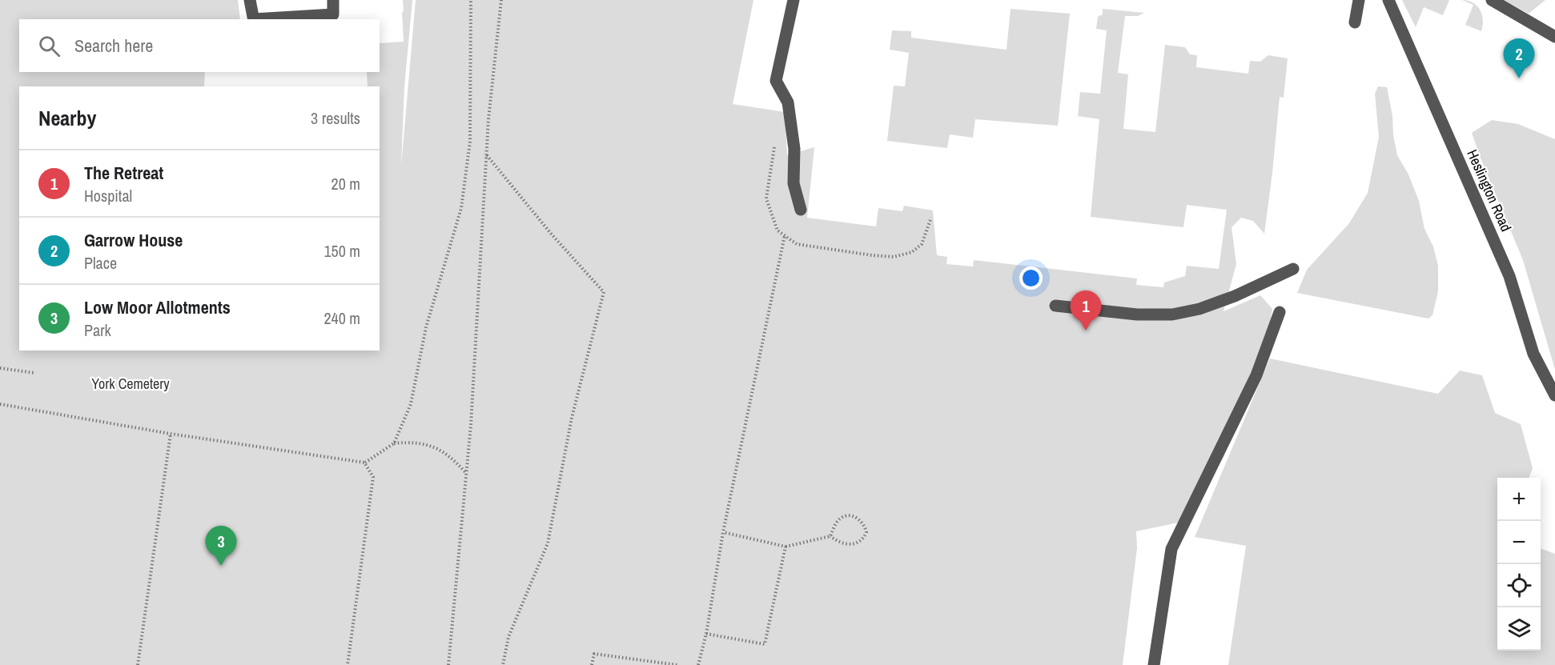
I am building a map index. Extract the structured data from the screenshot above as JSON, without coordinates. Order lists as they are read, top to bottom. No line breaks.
{"streets":{"street":["Heslington Road"]},"parks":["York Cemetery"],"page":{"search":"Search here","pins":["2","1","3"],"heading":["Nearby","3 results"],"list":[{"mark":"1","name":"The Retreat","note":"Hospital","value":"20 m"},{"mark":"2","name":"Garrow House","note":"Place","value":"150 m"},{"mark":"3","name":"Low Moor Allotments","note":"Park","value":"240 m"}],"map_buttons":["+","−"]}}
